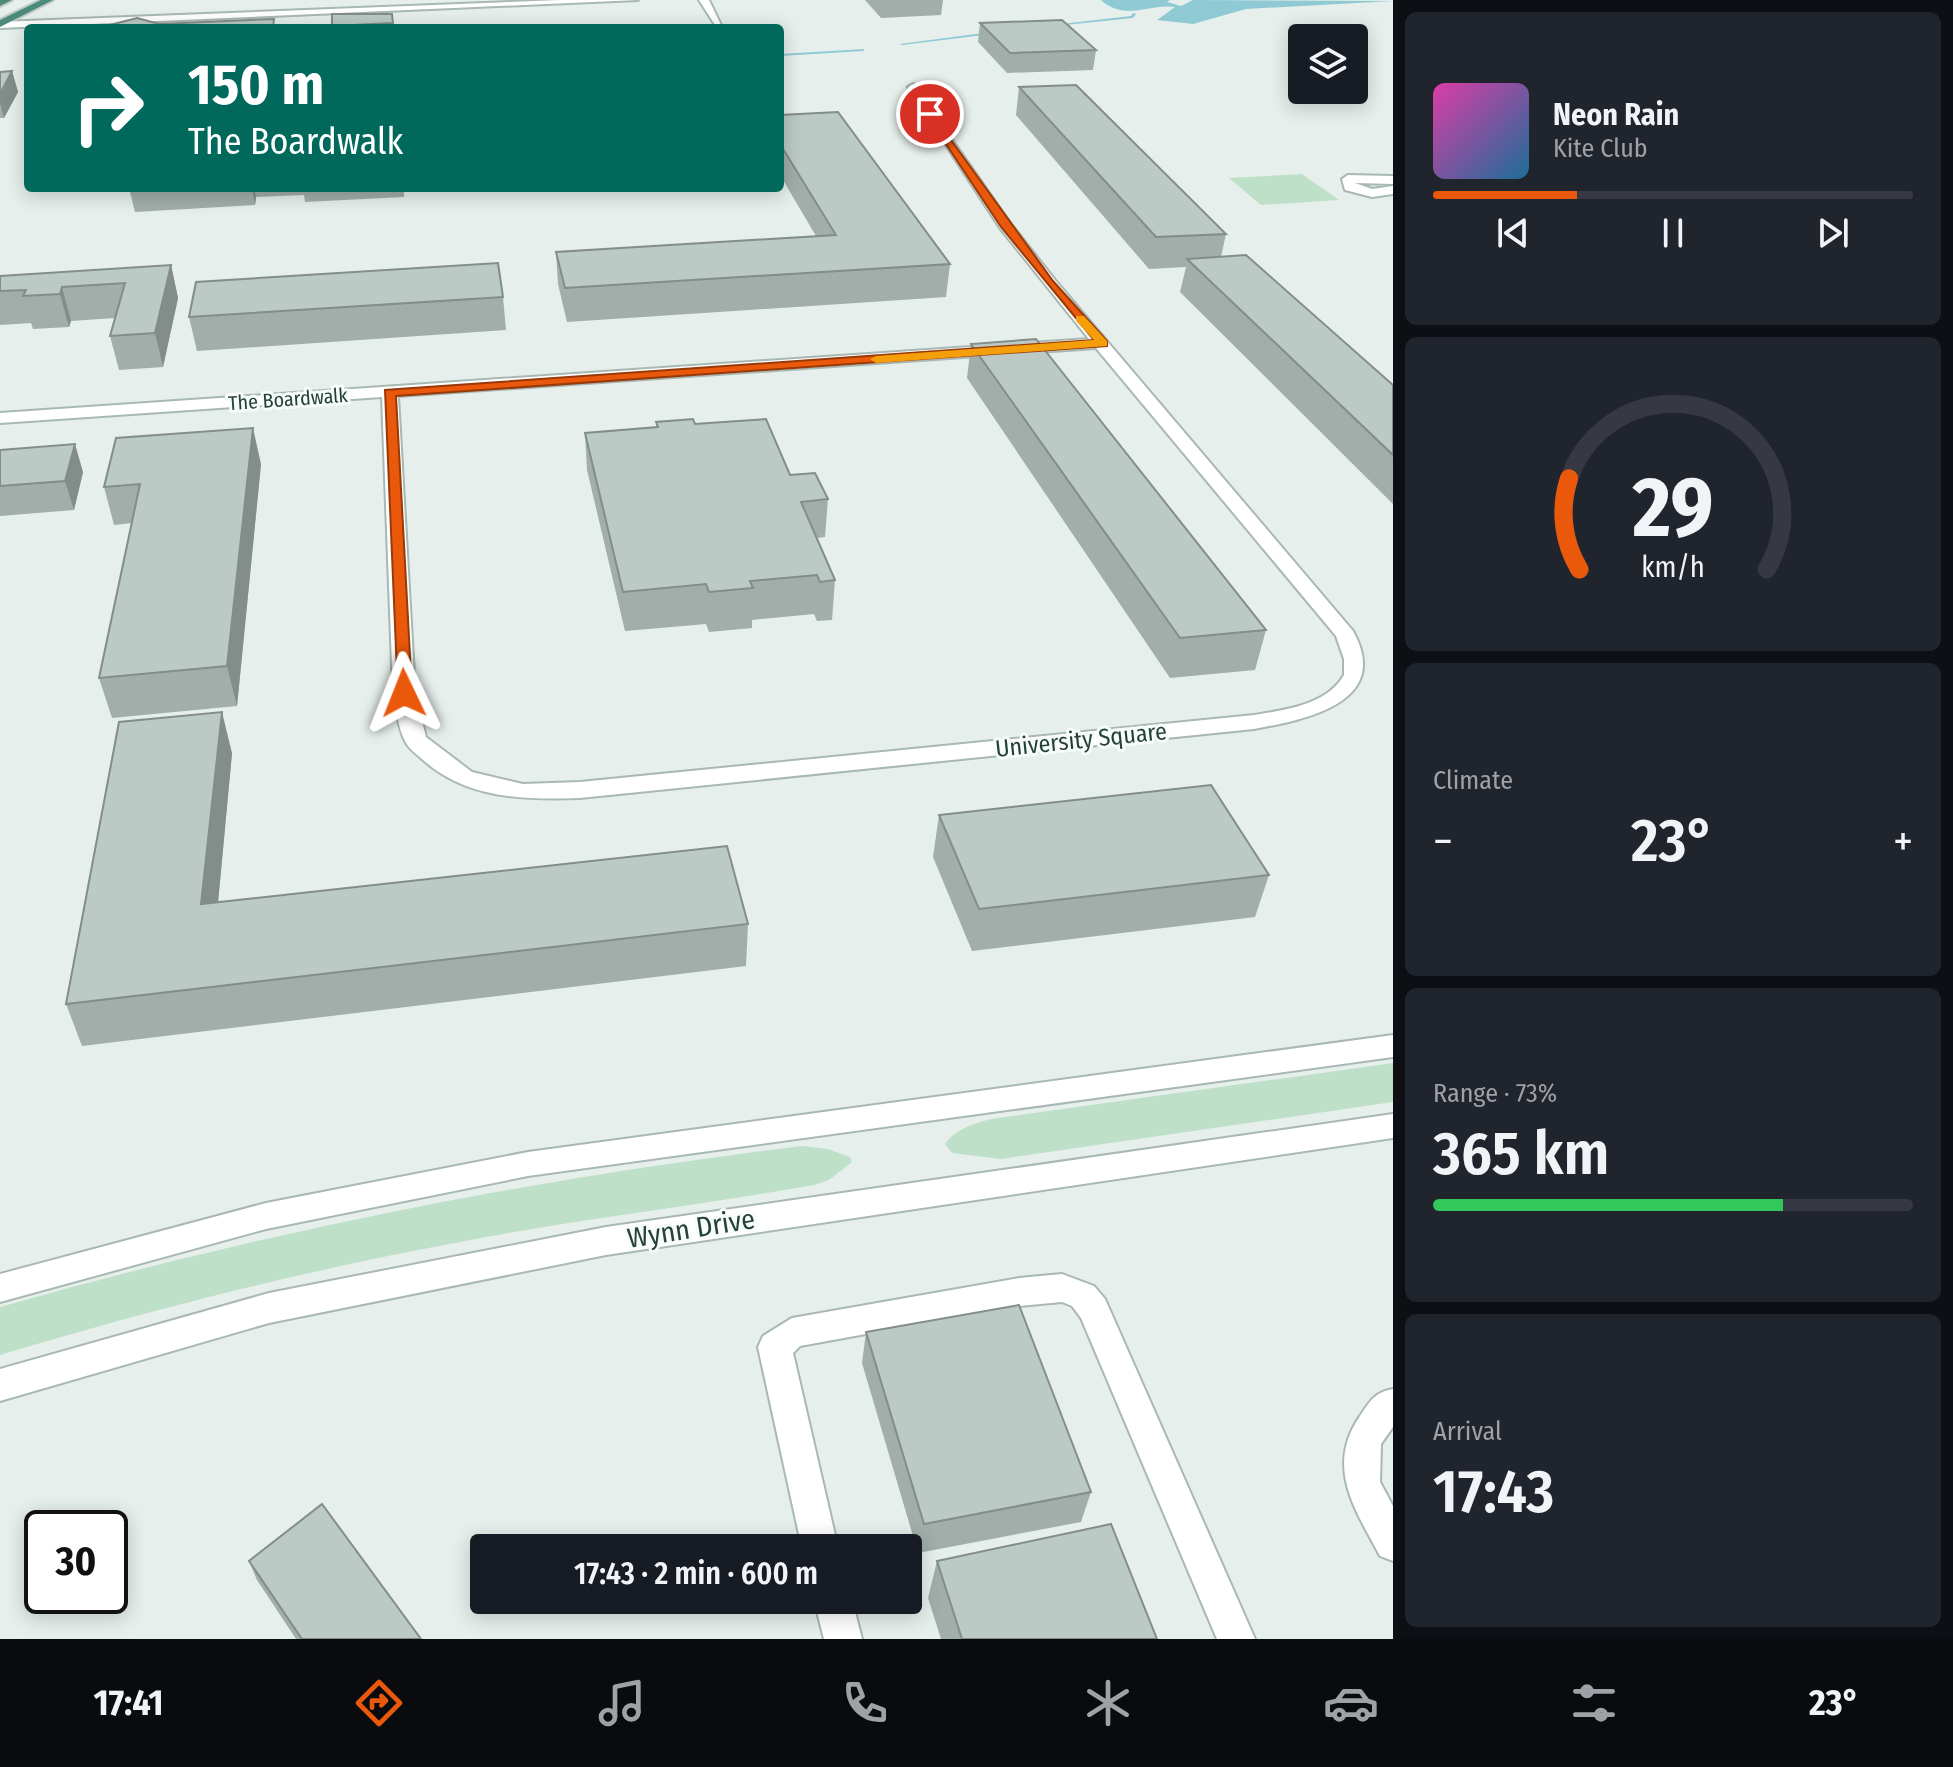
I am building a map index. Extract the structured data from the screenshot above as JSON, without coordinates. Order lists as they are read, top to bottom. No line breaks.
{"streets":{"street":["The Boardwalk","University Square","Wynn Drive"]},"crossings":[["The Boardwalk","University Square"]],"page":{"turn":["150 m","The Boardwalk"],"song":["Neon Rain","Kite Club"],"tile":["Climate",["Range · 73%","365 km"],["Arrival","17:43"]],"heat":["−","23°","+"],"limit":"30","trip":"17:43 · 2 min · 600 m","tabs":["17:41","23°"],"gauge":["29","km/h"]}}
